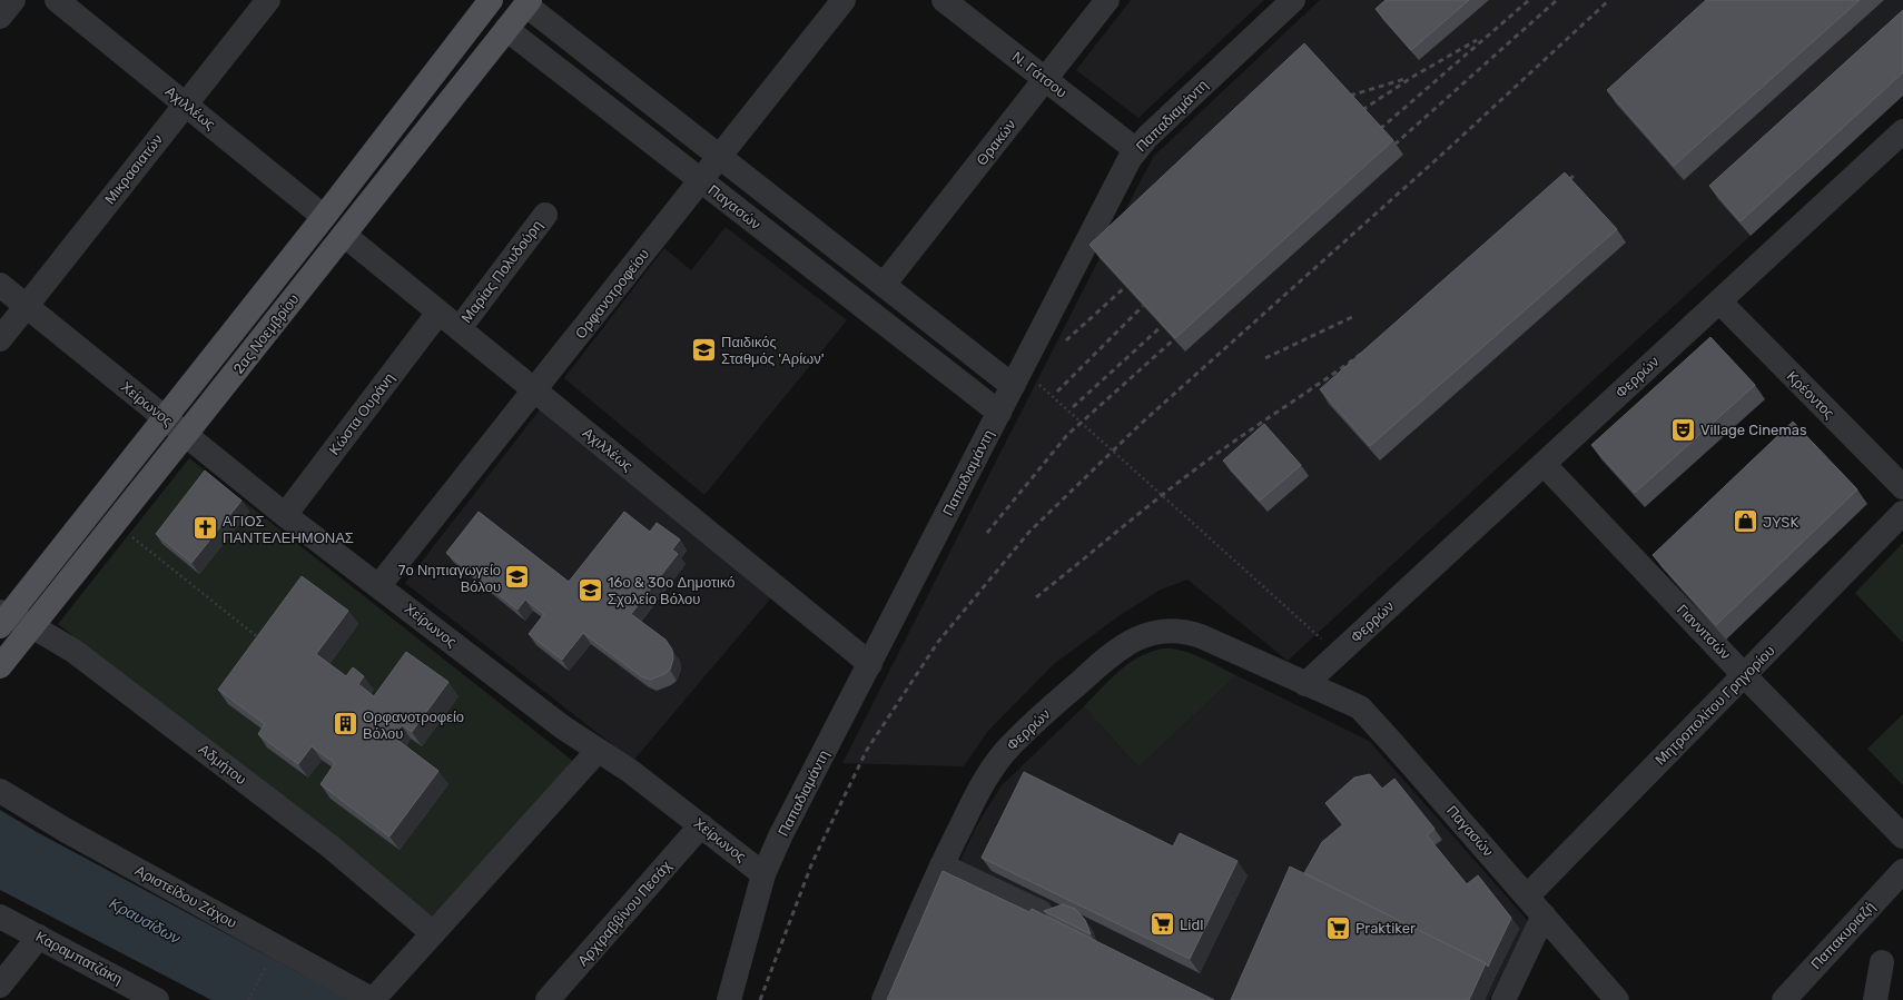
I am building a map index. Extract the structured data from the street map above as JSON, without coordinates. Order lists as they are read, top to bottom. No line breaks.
{"streets":{"main road":["Παγασών","2ας Νοεμβρίου"],"street":["Ν. Γάτσου","Αχιλλέως","Παπαδιαμάντη","Θρακών","Μικρασιατών","Μαρίας Πολυδούρη","Ορφανοτροφείου","Φερρών","Κρέοντος","Χείρωνος","Κώστα Ουράνη","Γιαννιτσών","Μητροπολίτου Γρηγορίου","Αδμήτου","Αριστείδου Ζάχου","Αρχιραββίνου Πεσάχ","Παπακυριαζή","Καραμπατζάκη"]},"crossings":[["Ν. Γάτσου","Παπαδιαμάντη"],["Ν. Γάτσου","Θρακών"],["Αχιλλέως","Παπαδιαμάντη"],["Αχιλλέως","Μικρασιατών"],["Αχιλλέως","Μαρίας Πολυδούρη"],["Αχιλλέως","Ορφανοτροφείου"],["Αχιλλέως","2ας Νοεμβρίου"],["Αχιλλέως","Κώστα Ουράνη"],["Παπαδιαμάντη","Παγασών"],["Παπαδιαμάντη","Χείρωνος"],["Μικρασιατών","Χείρωνος"],["Παγασών","Ορφανοτροφείου"],["Παγασών","2ας Νοεμβρίου"],["Παγασών","Φερρών"],["Παγασών","Μητροπολίτου Γρηγορίου"],["Ορφανοτροφείου","Χείρωνος"],["2ας Νοεμβρίου","Χείρωνος"],["2ας Νοεμβρίου","Αδμήτου"],["Φερρών","Κρέοντος"],["Φερρών","Γιαννιτσών"],["Χείρωνος","Κώστα Ουράνη"],["Χείρωνος","Αρχιραββίνου Πεσάχ"],["Γιαννιτσών","Μητροπολίτου Γρηγορίου"]],"water":["Κραυσίδων"],"places":{"school or university":["Παιδικός Σταθμός 'Αρίων'","7ο Νηπιαγωγείο Βόλου","16ο & 30ο Δημοτικό Σχολείο Βόλου"],"theatre":["Village Cinemas"],"shop":["JYSK"],"church":["ΑΓΙΟΣ ΠΑΝΤΕΛΕΗΜΟΝΑΣ"],"building":["Ορφανοτροφείο Βόλου"],"supermarket":["Lidl","Praktiker"]}}
